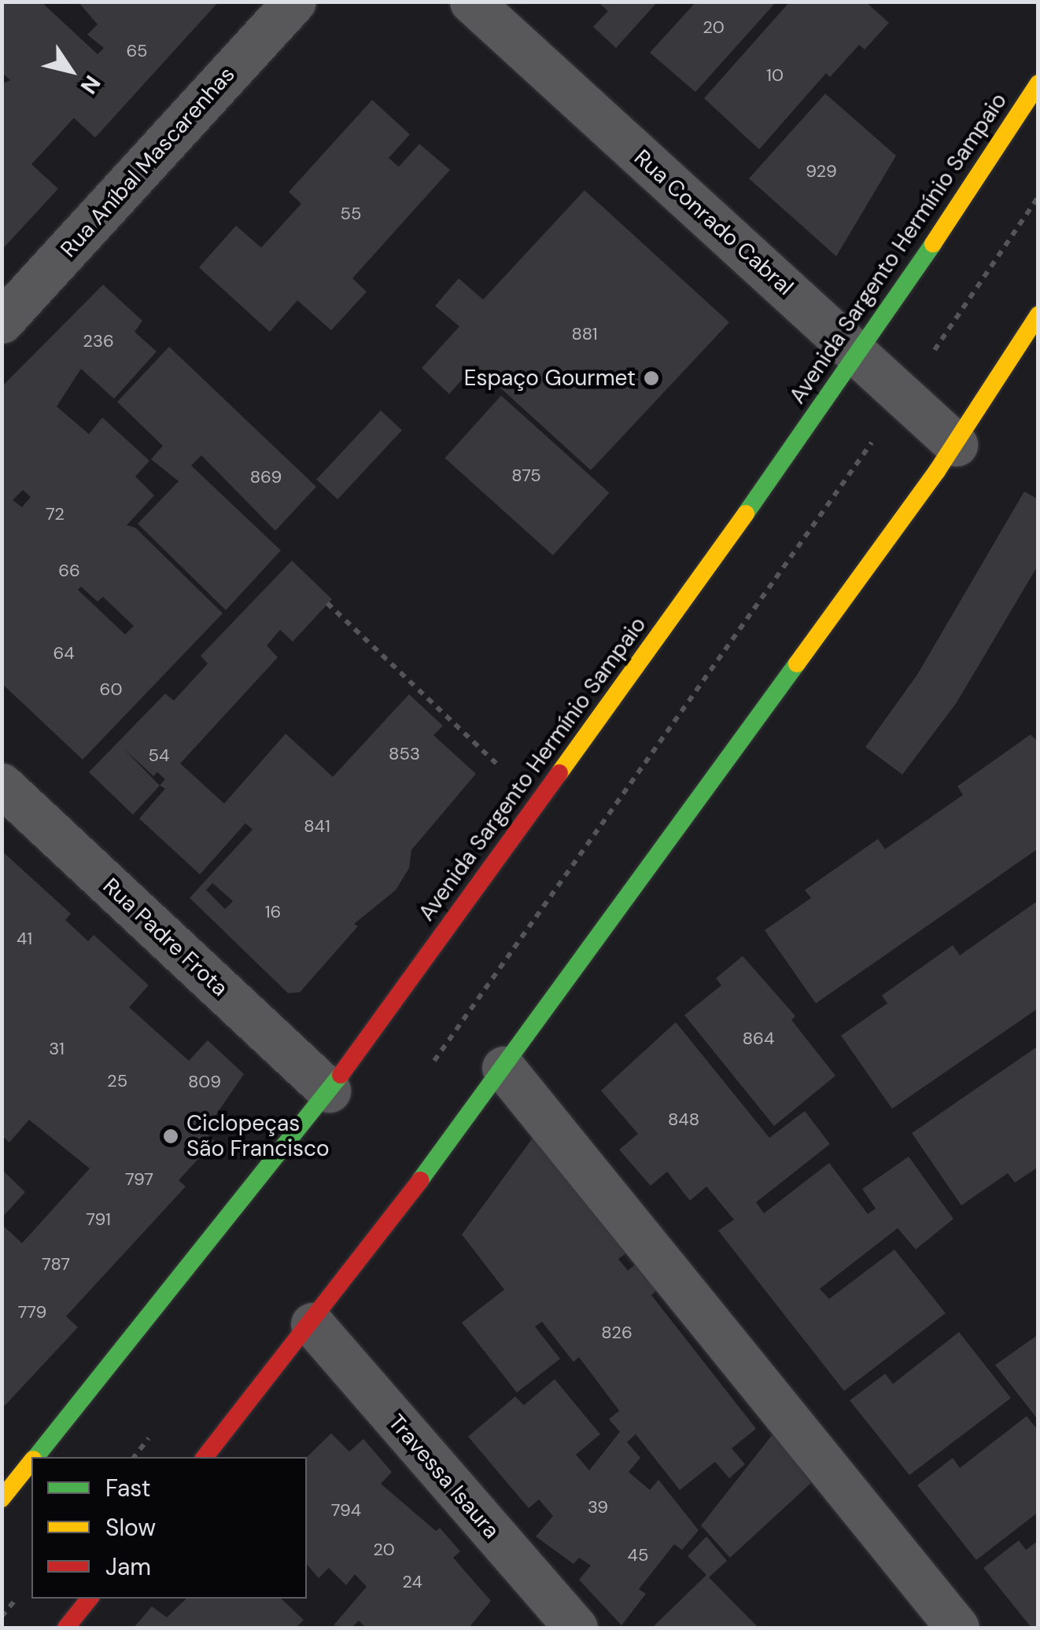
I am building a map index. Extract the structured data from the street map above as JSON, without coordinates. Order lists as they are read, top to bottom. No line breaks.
{"streets":{"main road":["Avenida Sargento Hermínio Sampaio"],"street":["Rua Aníbal Mascarenhas","Rua Conrado Cabral","Rua Padre Frota","Travessa Isaura"]},"crossings":[["Rua Conrado Cabral","Avenida Sargento Hermínio Sampaio"],["Avenida Sargento Hermínio Sampaio","Rua Padre Frota"]],"places":["Espaço Gourmet","Ciclopeças São Francisco"],"house_numbers":["20","65","10","929","55","881","236","875","869","72","66","64","60","853","54","841","16","41","864","31","25","809","848","797","791","787","779","826","39","794","20","45","24"],"legend":["Fast","Slow","Jam"],"north":"bottom right"}
